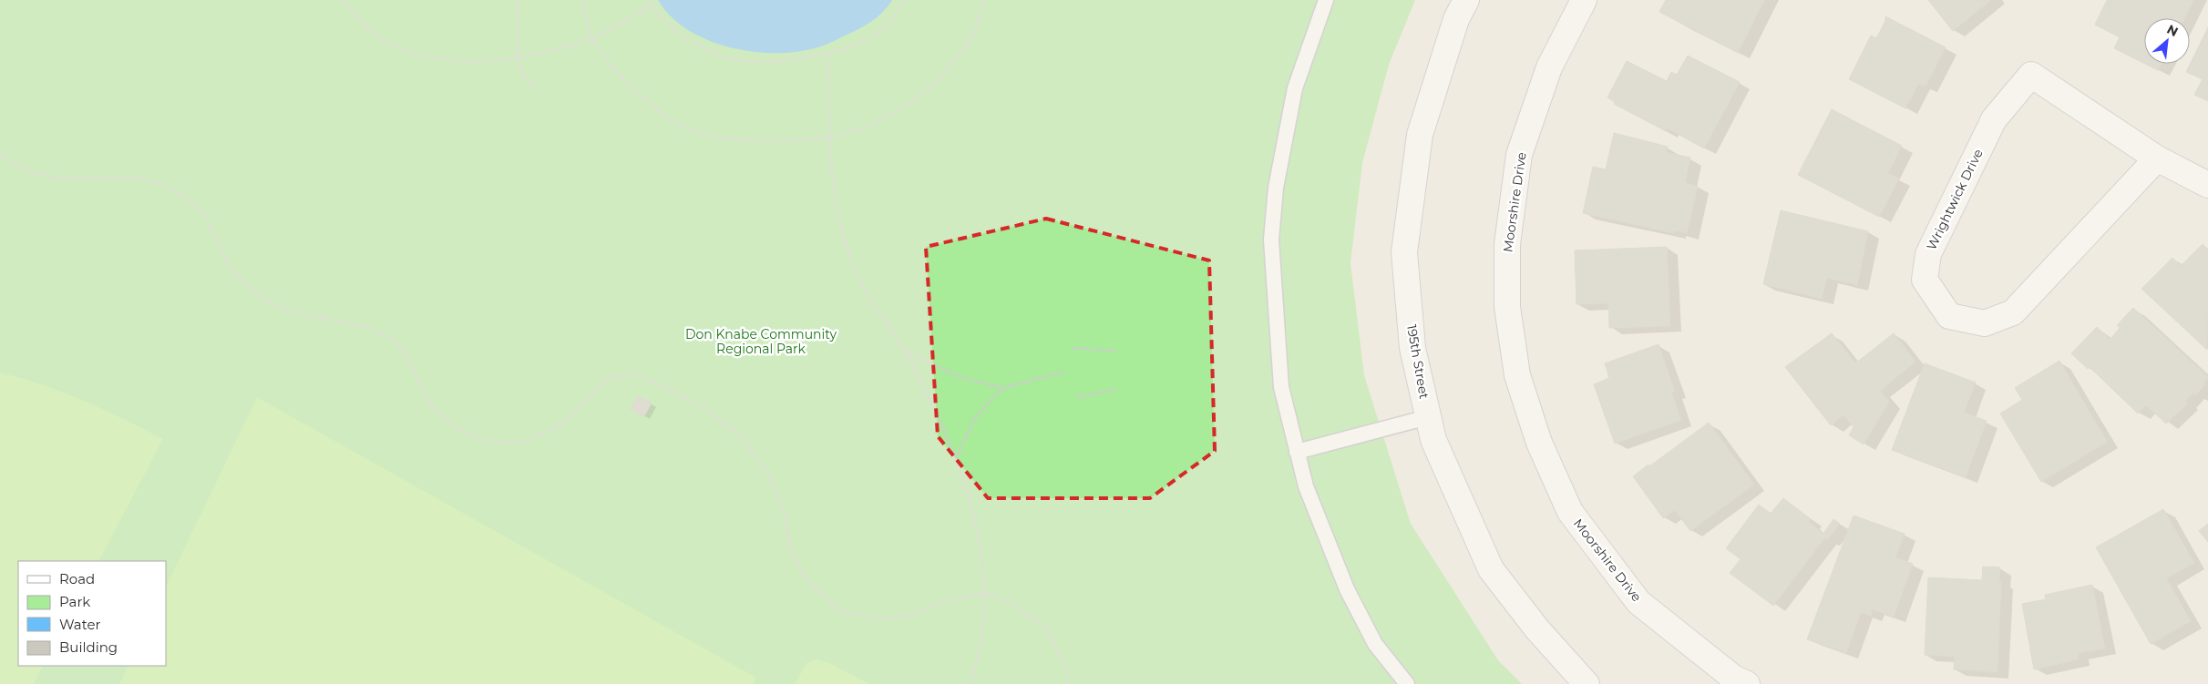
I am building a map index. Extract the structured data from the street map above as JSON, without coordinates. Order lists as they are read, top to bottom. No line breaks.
{"streets":{"street":["Wrightwick Drive","Moorshire Drive","195th Street"]},"parks":["Don Knabe Community Regional Park"],"legend":["Road","Park","Water","Building"],"north":"top right"}
